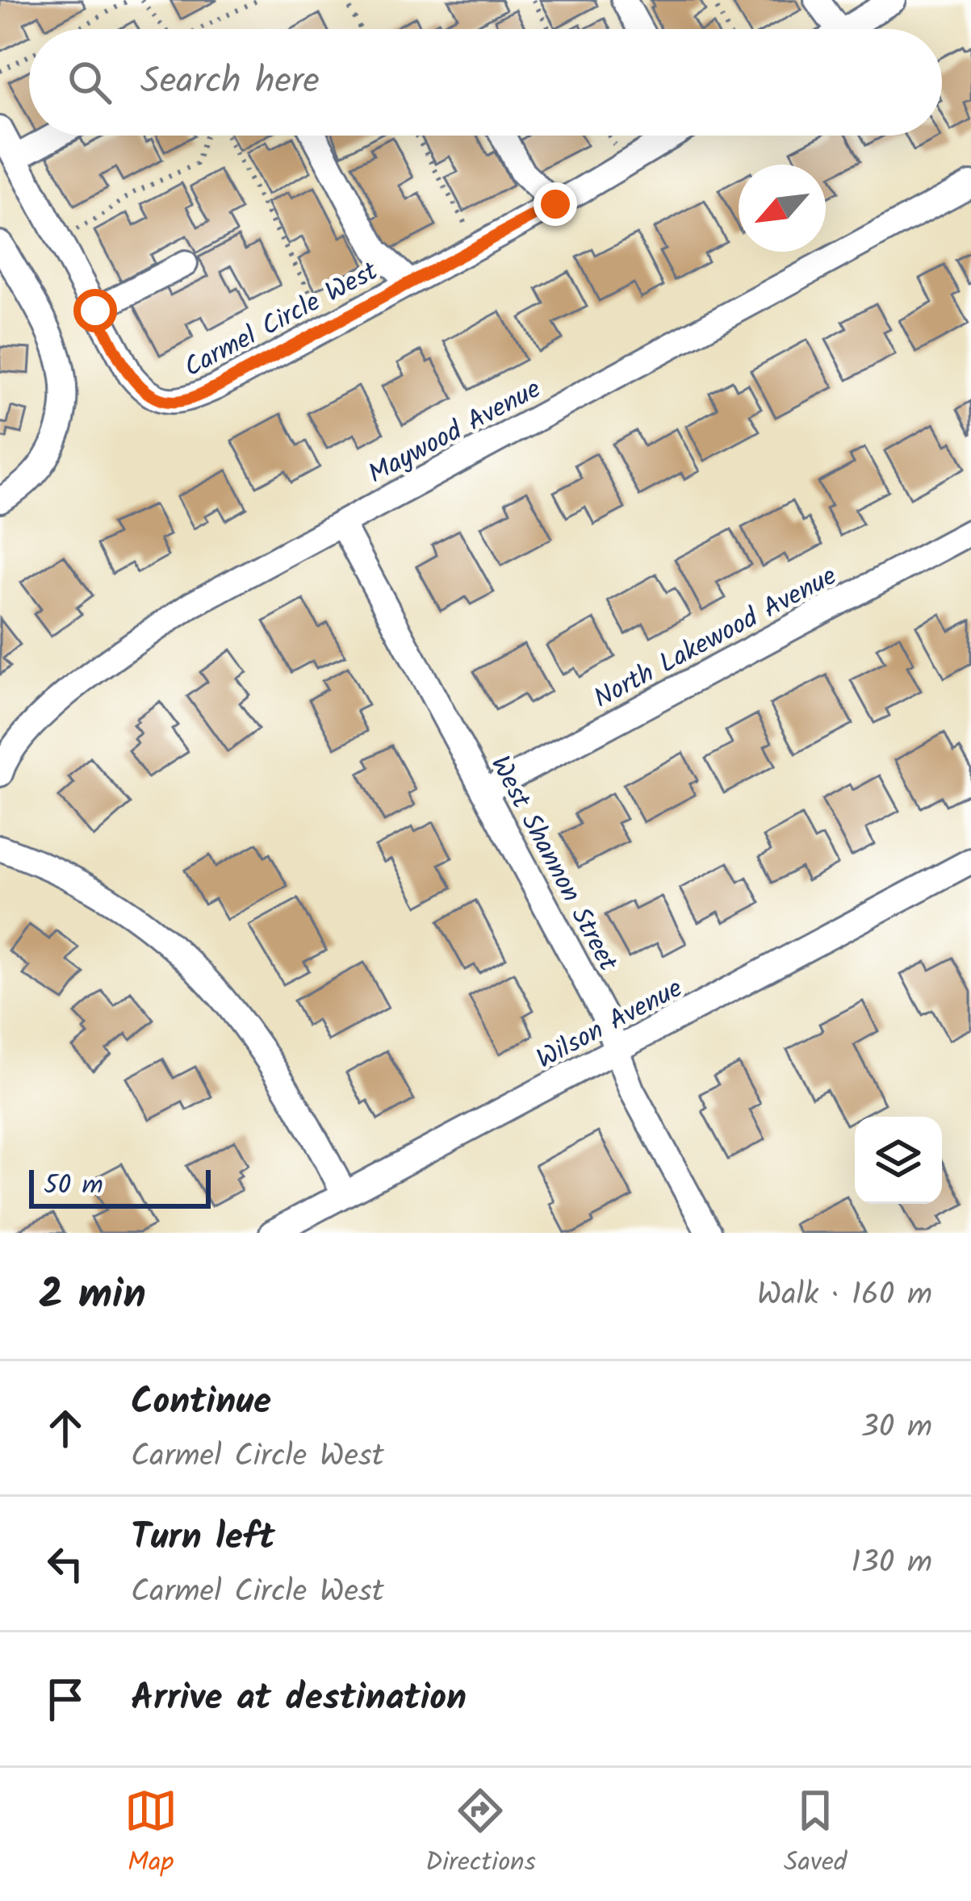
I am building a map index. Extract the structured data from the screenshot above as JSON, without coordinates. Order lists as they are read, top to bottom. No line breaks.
{"streets":{"street":["Carmel Circle West","Maywood Avenue","North Lakewood Avenue","West Shannon Street","Wilson Avenue"]},"crossings":[["Maywood Avenue","West Shannon Street"],["North Lakewood Avenue","West Shannon Street"],["West Shannon Street","Wilson Avenue"]],"scale_bar":"50 m","north":"bottom left","page":{"search":"Search here","scale":"50 m","heading":["2 min","Walk · 160 m"],"list":[["Continue","Carmel Circle West","30 m"],["Turn left","Carmel Circle West","130 m"],"Arrive at destination"],"nav":["Map","Directions","Saved"]}}
